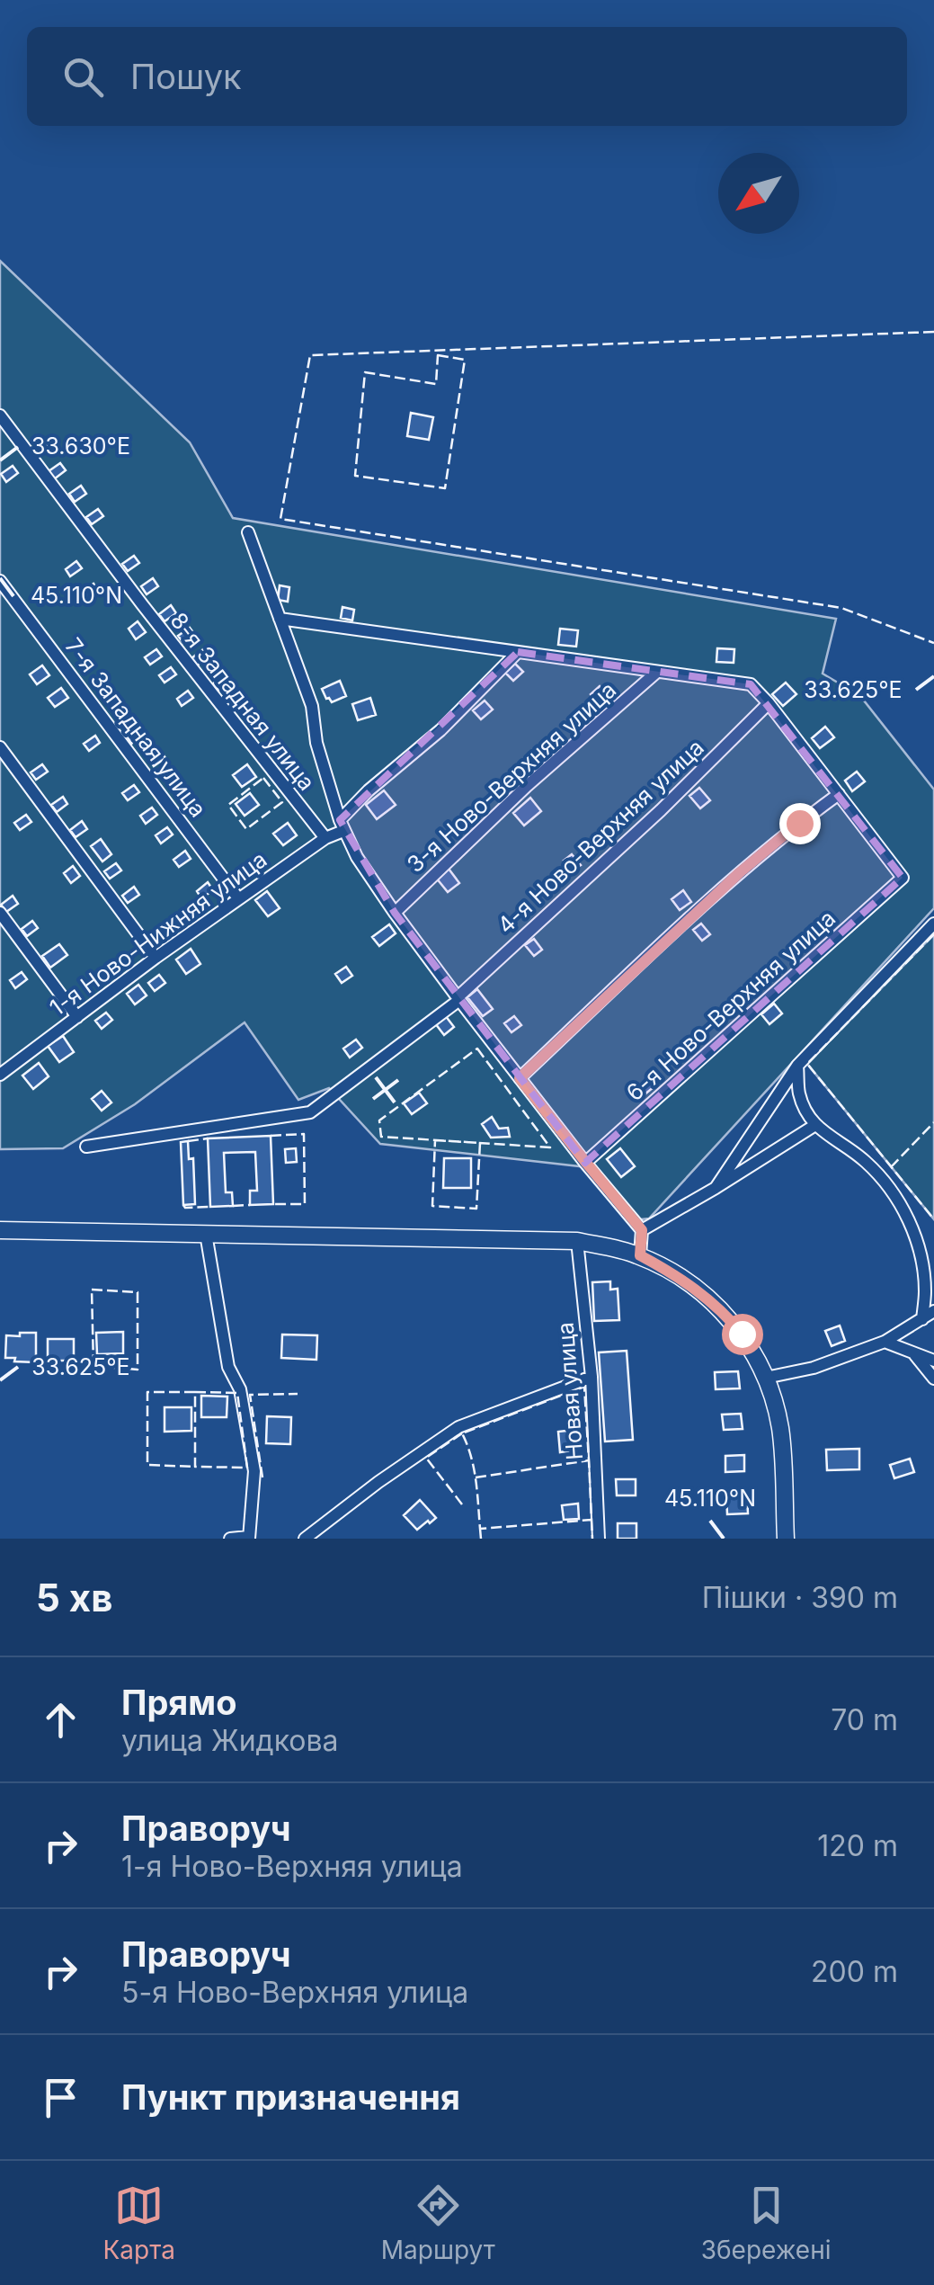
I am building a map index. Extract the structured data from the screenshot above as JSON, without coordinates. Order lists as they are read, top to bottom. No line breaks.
{"streets":{"street":["8-я Западная улица","7-я Западная улица","3-я Ново-Верхняя улица","4-я Ново-Верхняя улица","1-я Ново-Нижняя улица","6-я Ново-Верхняя улица","Новая улица"]},"crossings":[["8-я Западная улица","1-я Ново-Нижняя улица"],["7-я Западная улица","1-я Ново-Нижняя улица"]],"north":"bottom left","page":{"search":"Пошук","heading":["5 хв","Пішки · 390 m"],"list":[["Прямо","улица Жидкова","70 m"],["Праворуч","1-я Ново-Верхняя улица","120 m"],["Праворуч","5-я Ново-Верхняя улица","200 m"],"Пункт призначення"],"nav":["Карта","Маршрут","Збережені"]},"coordinates":["33.630°E","45.110°N","33.625°E"]}
